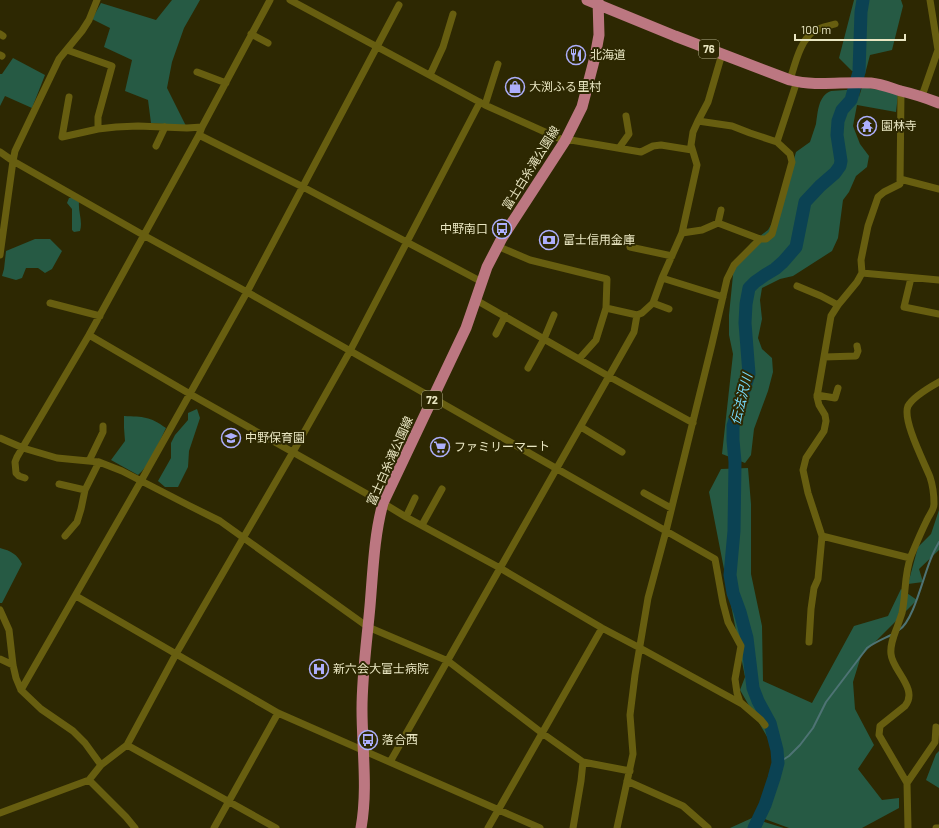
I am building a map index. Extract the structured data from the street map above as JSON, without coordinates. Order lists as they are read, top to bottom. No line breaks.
{"streets":{"main road":["76","富士白糸滝公園線","72"]},"crossings":[["76","富士白糸滝公園線"]],"water":["伝法沢川"],"places":{"restaurant":["北海道"],"shop":["大渕ふる里村"],"temple":["園林寺"],"bus stop":["中野南口","落合西"],"bank":["富士信用金庫"],"school or university":["中野保育園"],"supermarket":["ファミリーマート"],"hospital":["新六会大富士病院"]},"scale_bar":"100 m"}
